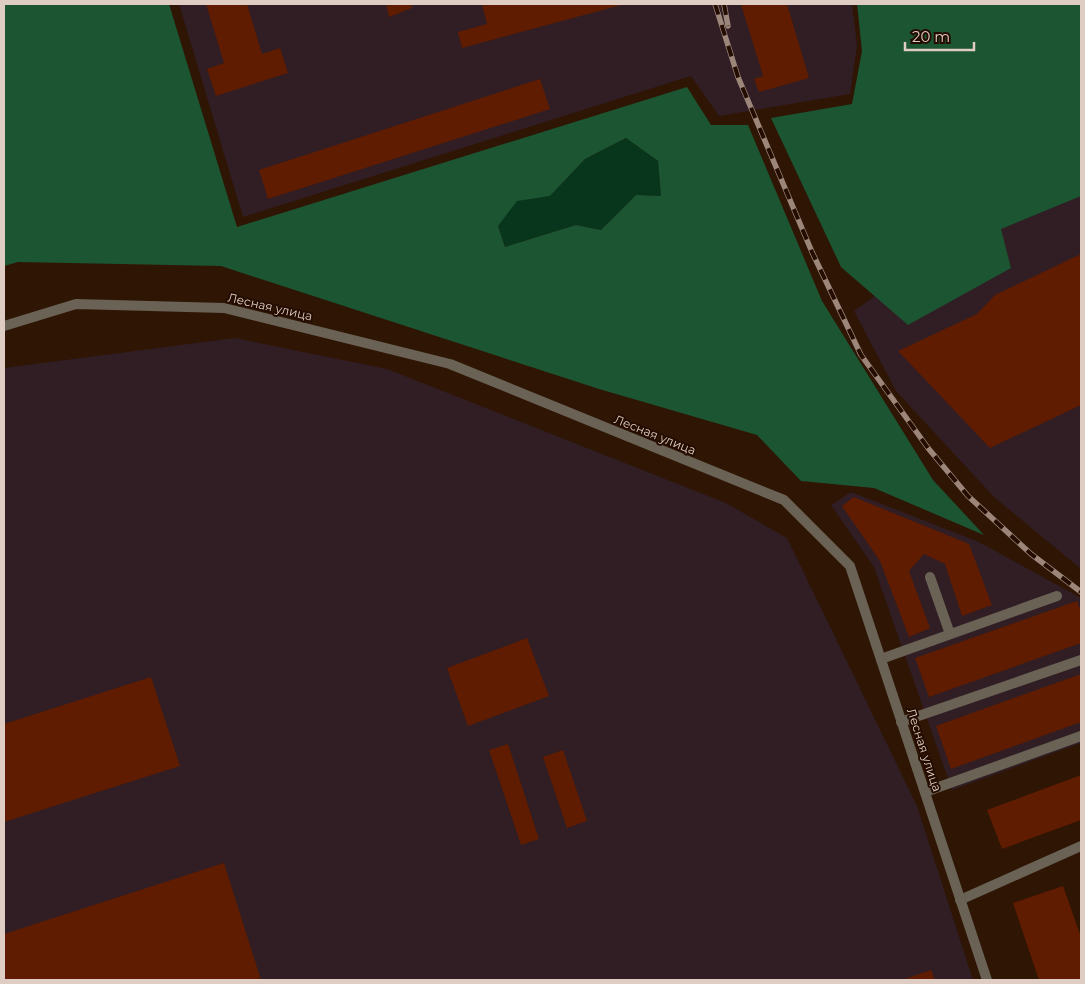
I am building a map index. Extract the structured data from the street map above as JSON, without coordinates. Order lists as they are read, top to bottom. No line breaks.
{"streets":{"street":["Лесная улица"]},"scale_bar":"20 m"}
